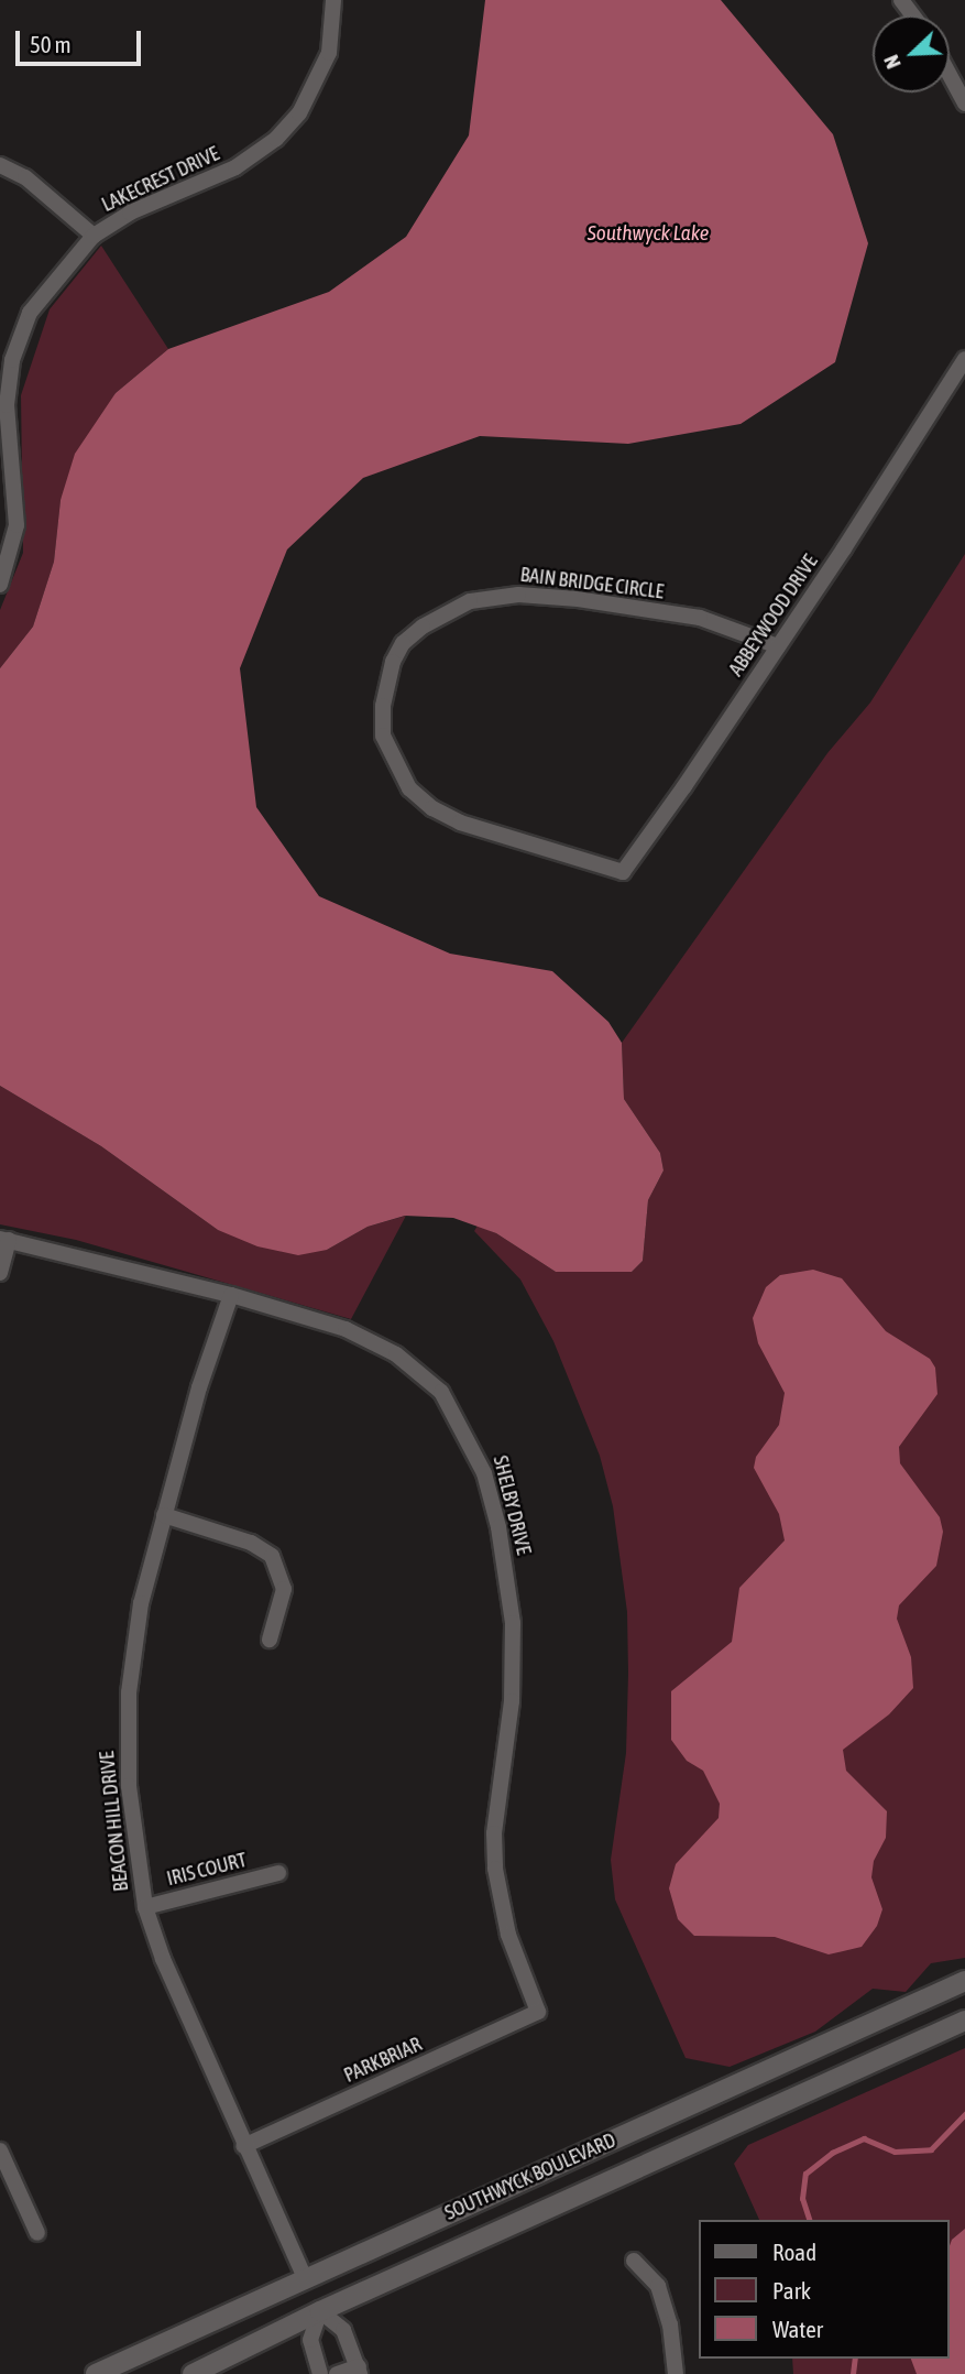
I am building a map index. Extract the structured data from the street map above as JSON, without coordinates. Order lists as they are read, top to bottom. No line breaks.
{"streets":{"street":["LAKECREST DRIVE","BAIN BRIDGE CIRCLE","ABBEYWOOD DRIVE","SHELBY DRIVE","BEACON HILL DRIVE","IRIS COURT","PARKBRIAR","SOUTHWYCK BOULEVARD"]},"crossings":[["BAIN BRIDGE CIRCLE","ABBEYWOOD DRIVE"],["SHELBY DRIVE","BEACON HILL DRIVE"],["SHELBY DRIVE","PARKBRIAR"],["BEACON HILL DRIVE","IRIS COURT"],["BEACON HILL DRIVE","PARKBRIAR"],["BEACON HILL DRIVE","SOUTHWYCK BOULEVARD"]],"water":["Southwyck Lake"],"legend":["Road","Park","Water"],"scale_bar":"50 m","north":"bottom left"}
